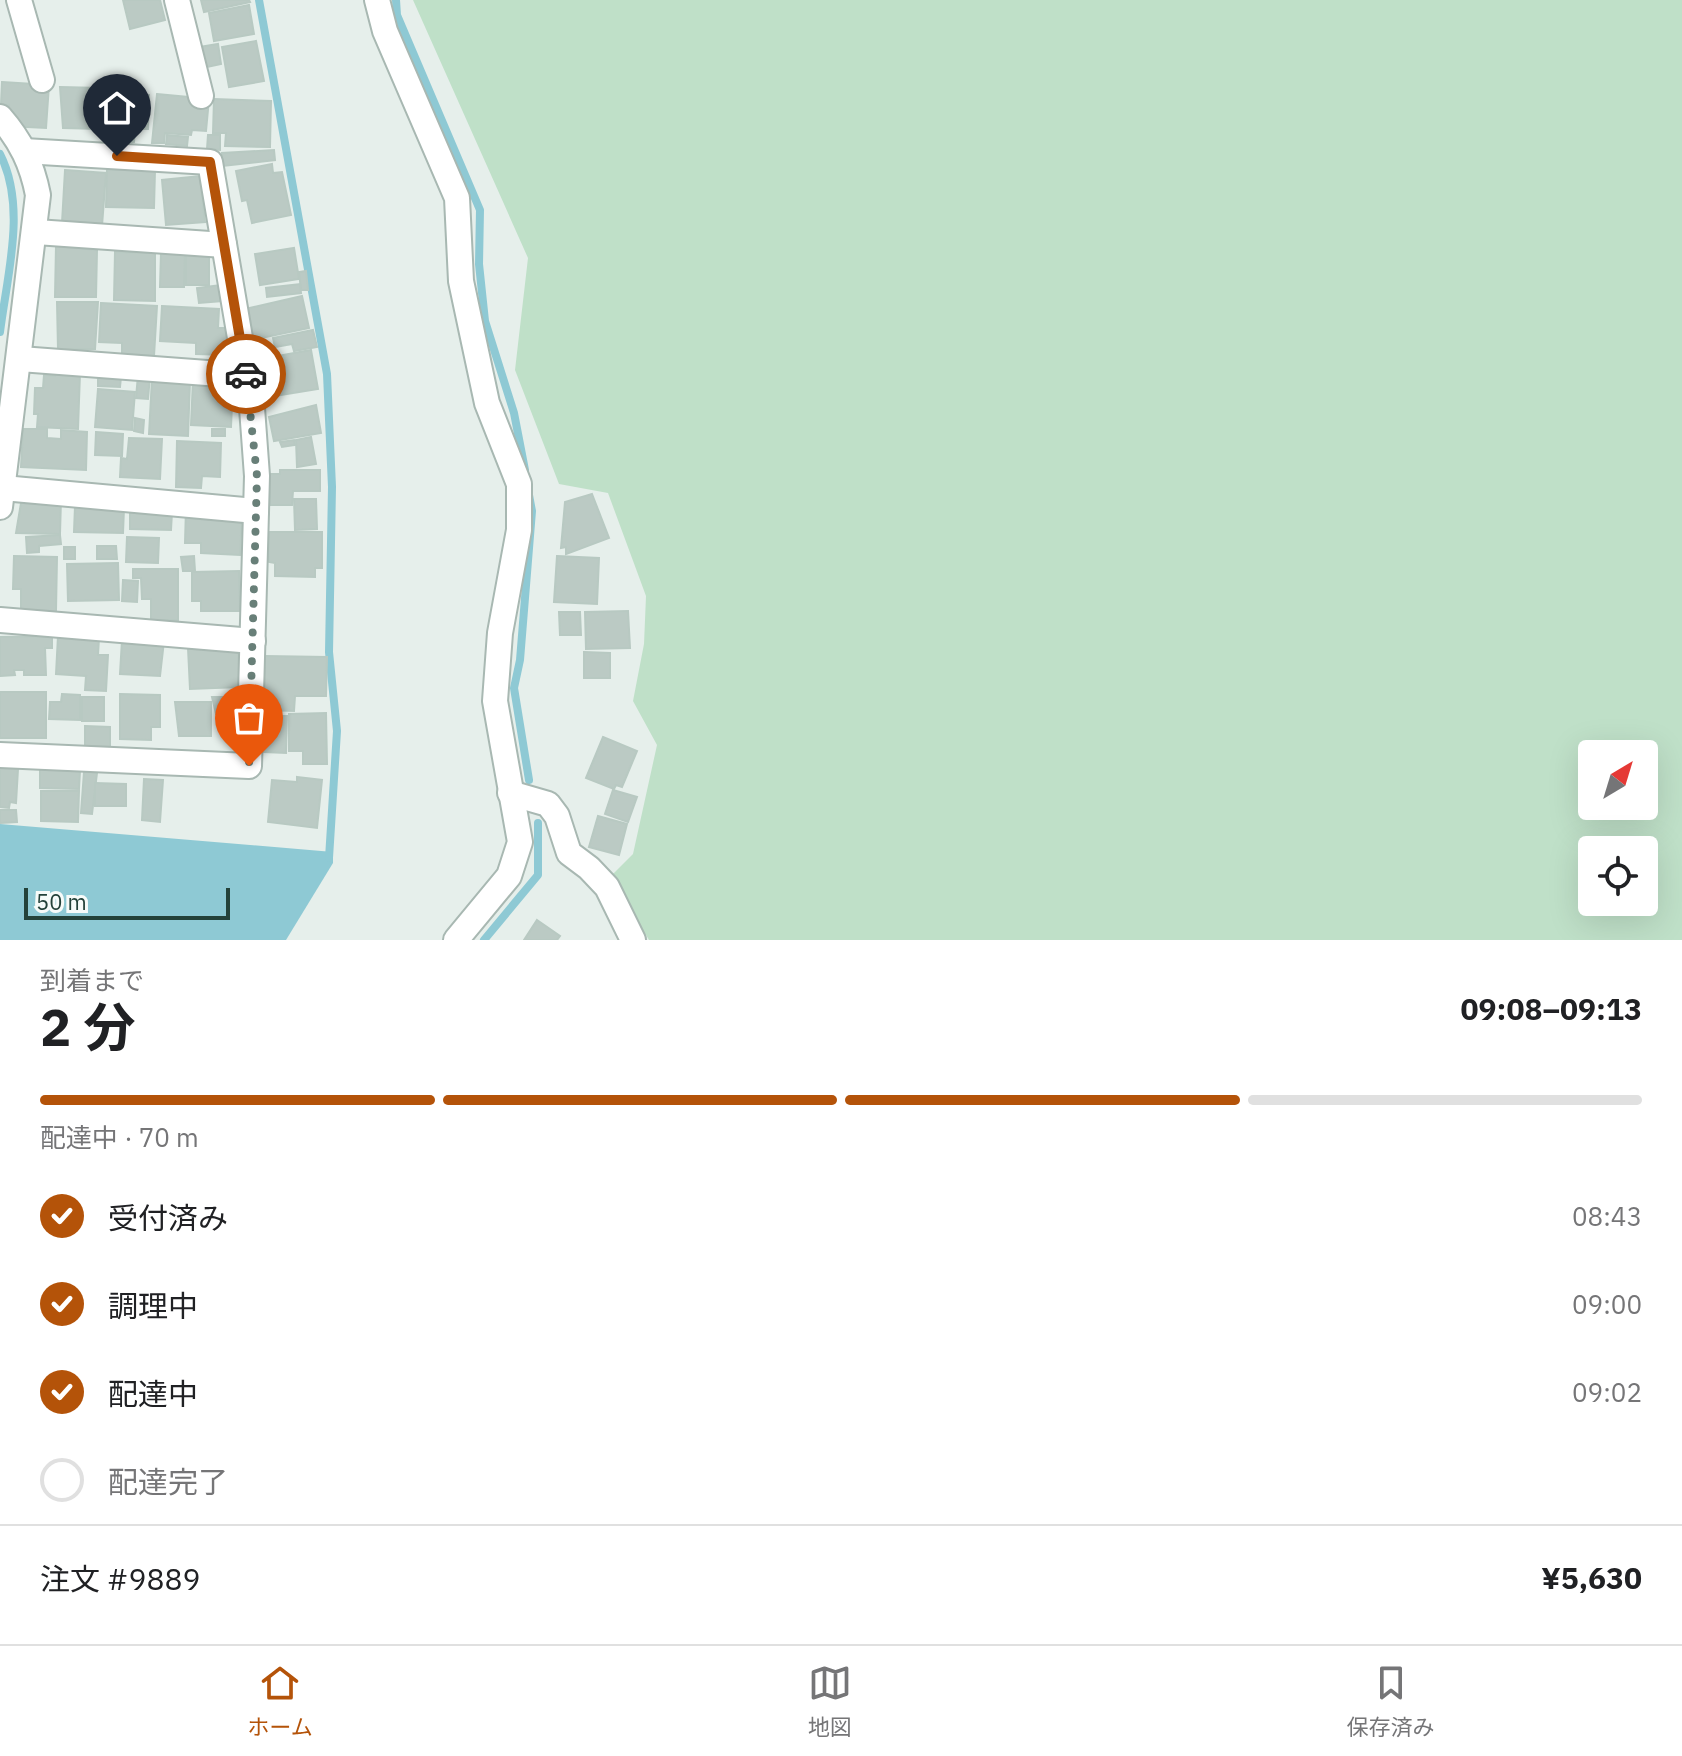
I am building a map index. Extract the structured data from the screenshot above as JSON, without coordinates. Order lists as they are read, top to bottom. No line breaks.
{"scale_bar":"50 m","north":"top right","page":{"scale":"50 m","heading":["2 分","到着まで","09:08–09:13"],"panel":["注文 #9889","¥5,630"],"bar":"配達中 · 70 m","list":[["受付済み","08:43"],["調理中","09:00"],["配達中","09:02"],"配達完了"],"tabs":["ホーム","地図","保存済み"]}}
